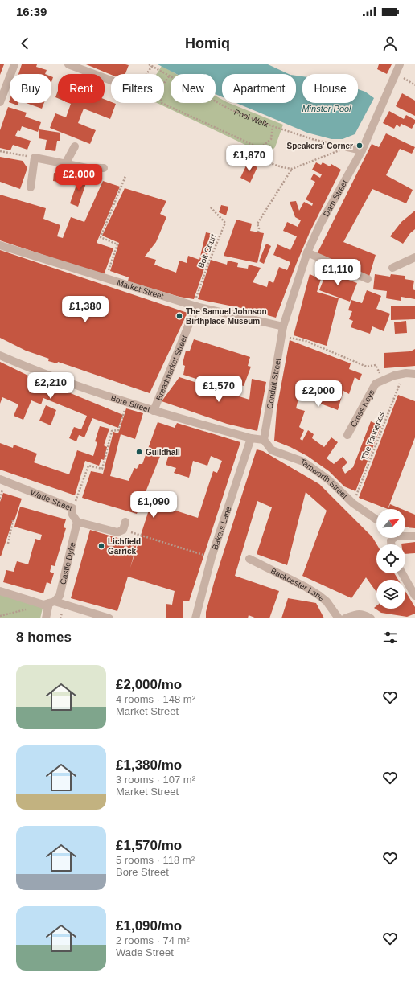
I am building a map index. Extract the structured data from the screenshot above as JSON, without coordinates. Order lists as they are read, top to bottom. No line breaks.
{"streets":{"street":["Dam Street","Market Street","Breadmarket Street","Conduit Street","Bore Street","Cross Keys","Tamworth Street","Wade Street","Bakers Lane","Castle Dyke","Backcester Lane"],"path":["Pool Walk","Bolt Court","The Tanneries"]},"crossings":[["Dam Street","Market Street"],["Dam Street","Conduit Street"],["Bolt Court","Market Street"],["Bolt Court","Breadmarket Street"],["Market Street","Breadmarket Street"],["Market Street","Conduit Street"],["Breadmarket Street","Bore Street"],["Conduit Street","Bore Street"],["Conduit Street","Tamworth Street"],["Bore Street","Tamworth Street"],["Bore Street","Bakers Lane"],["Cross Keys","The Tanneries"],["The Tanneries","Tamworth Street"],["Wade Street","Castle Dyke"]],"water":["Minster Pool"],"places":["Speakers' Corner","The Samuel Johnson Birthplace Museum","Guildhall","Lichfield Garrick"],"north":"top right","page":{"status":"16:39","header":"Homiq","chip":["Buy","Rent","Filters","New","Apartment","House"],"price":["£1,870","£2,000","£1,110","£1,380","£2,210","£1,570","£2,000","£1,090"],"heading":"8 homes","list":[{"name":"£2,000/mo","note":"4 rooms · 148 m² · Market Street"},{"name":"£1,380/mo","note":"3 rooms · 107 m² · Market Street"},{"name":"£1,570/mo","note":"5 rooms · 118 m² · Bore Street"},{"name":"£1,090/mo","note":"2 rooms · 74 m² · Wade Street"}]}}
